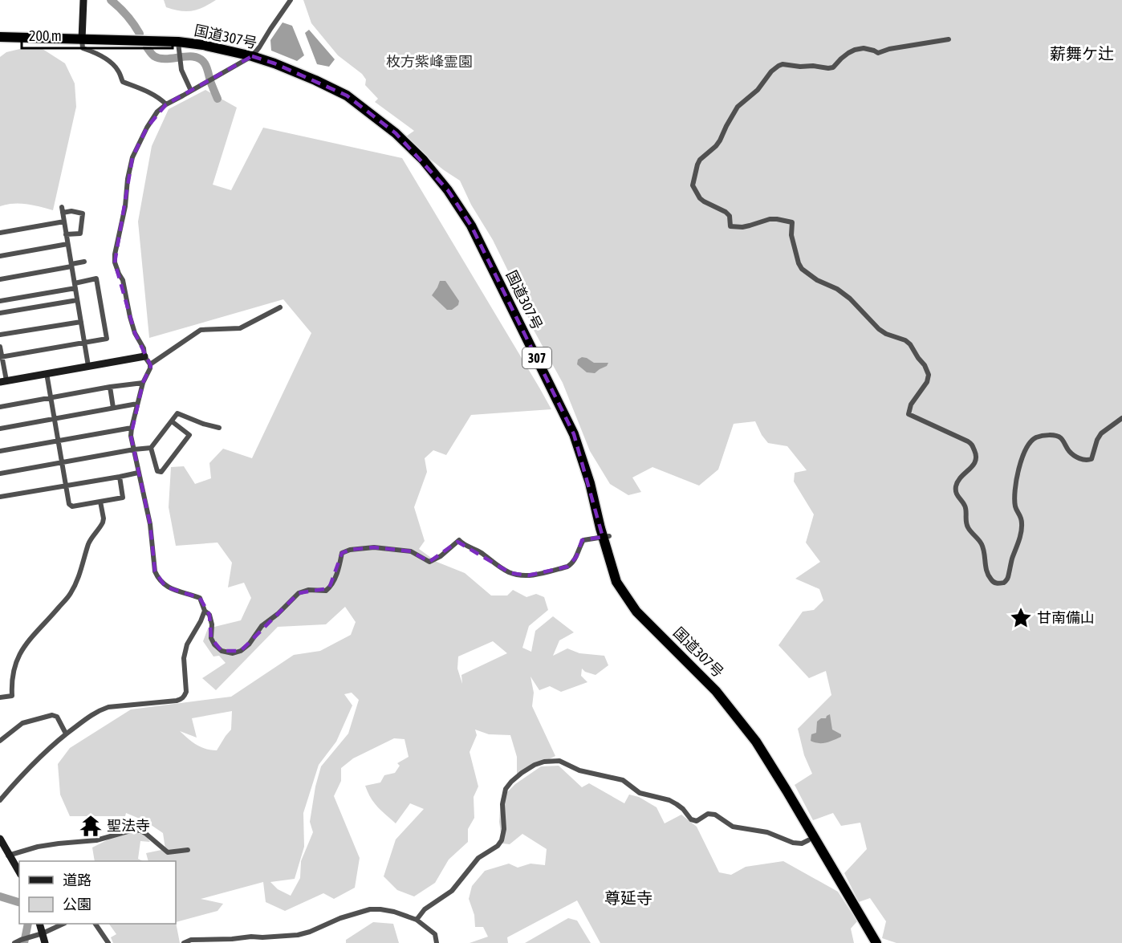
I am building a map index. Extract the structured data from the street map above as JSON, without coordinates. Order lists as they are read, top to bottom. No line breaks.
{"streets":{"highway":["国道307号","307"]},"districts":["薪舞ケ辻","尊延寺"],"parks":["枚方紫峰霊園"],"places":{"place":["甘南備山"],"temple":["聖法寺"]},"legend":["道路","公園"],"scale_bar":"200 m"}
